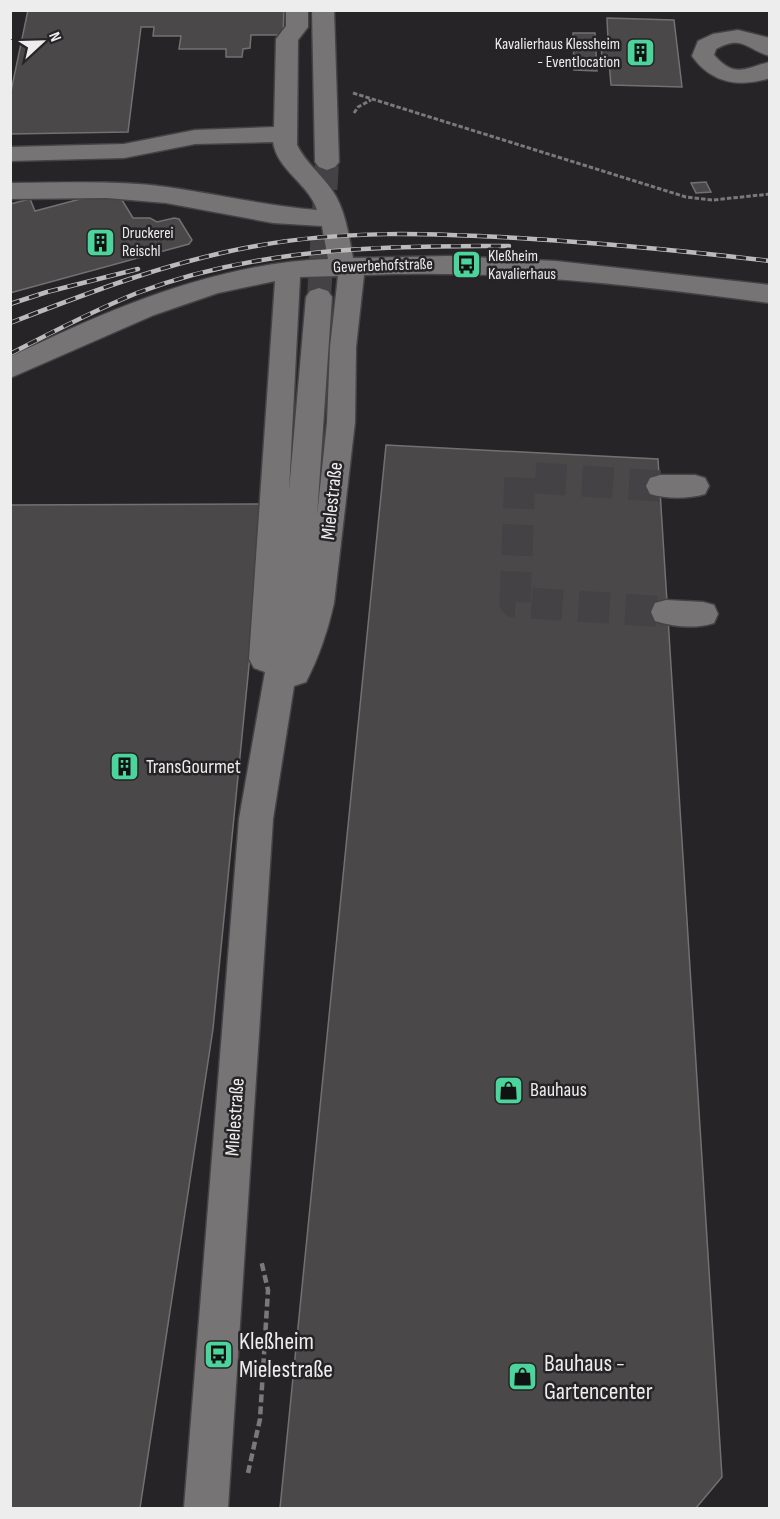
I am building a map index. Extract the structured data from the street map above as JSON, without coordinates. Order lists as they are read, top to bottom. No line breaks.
{"streets":{"street":["Gewerbehofstraße","Mielestraße"]},"crossings":[["Gewerbehofstraße","Mielestraße"]],"places":{"building":["Kavalierhaus Klessheim - Eventlocation","Druckerei Reischl","TransGourmet"],"bus stop":["Kleßheim Kavalierhaus","Kleßheim Mielestraße"],"shop":["Bauhaus","Bauhaus - Gartencenter"]},"north":"right"}
